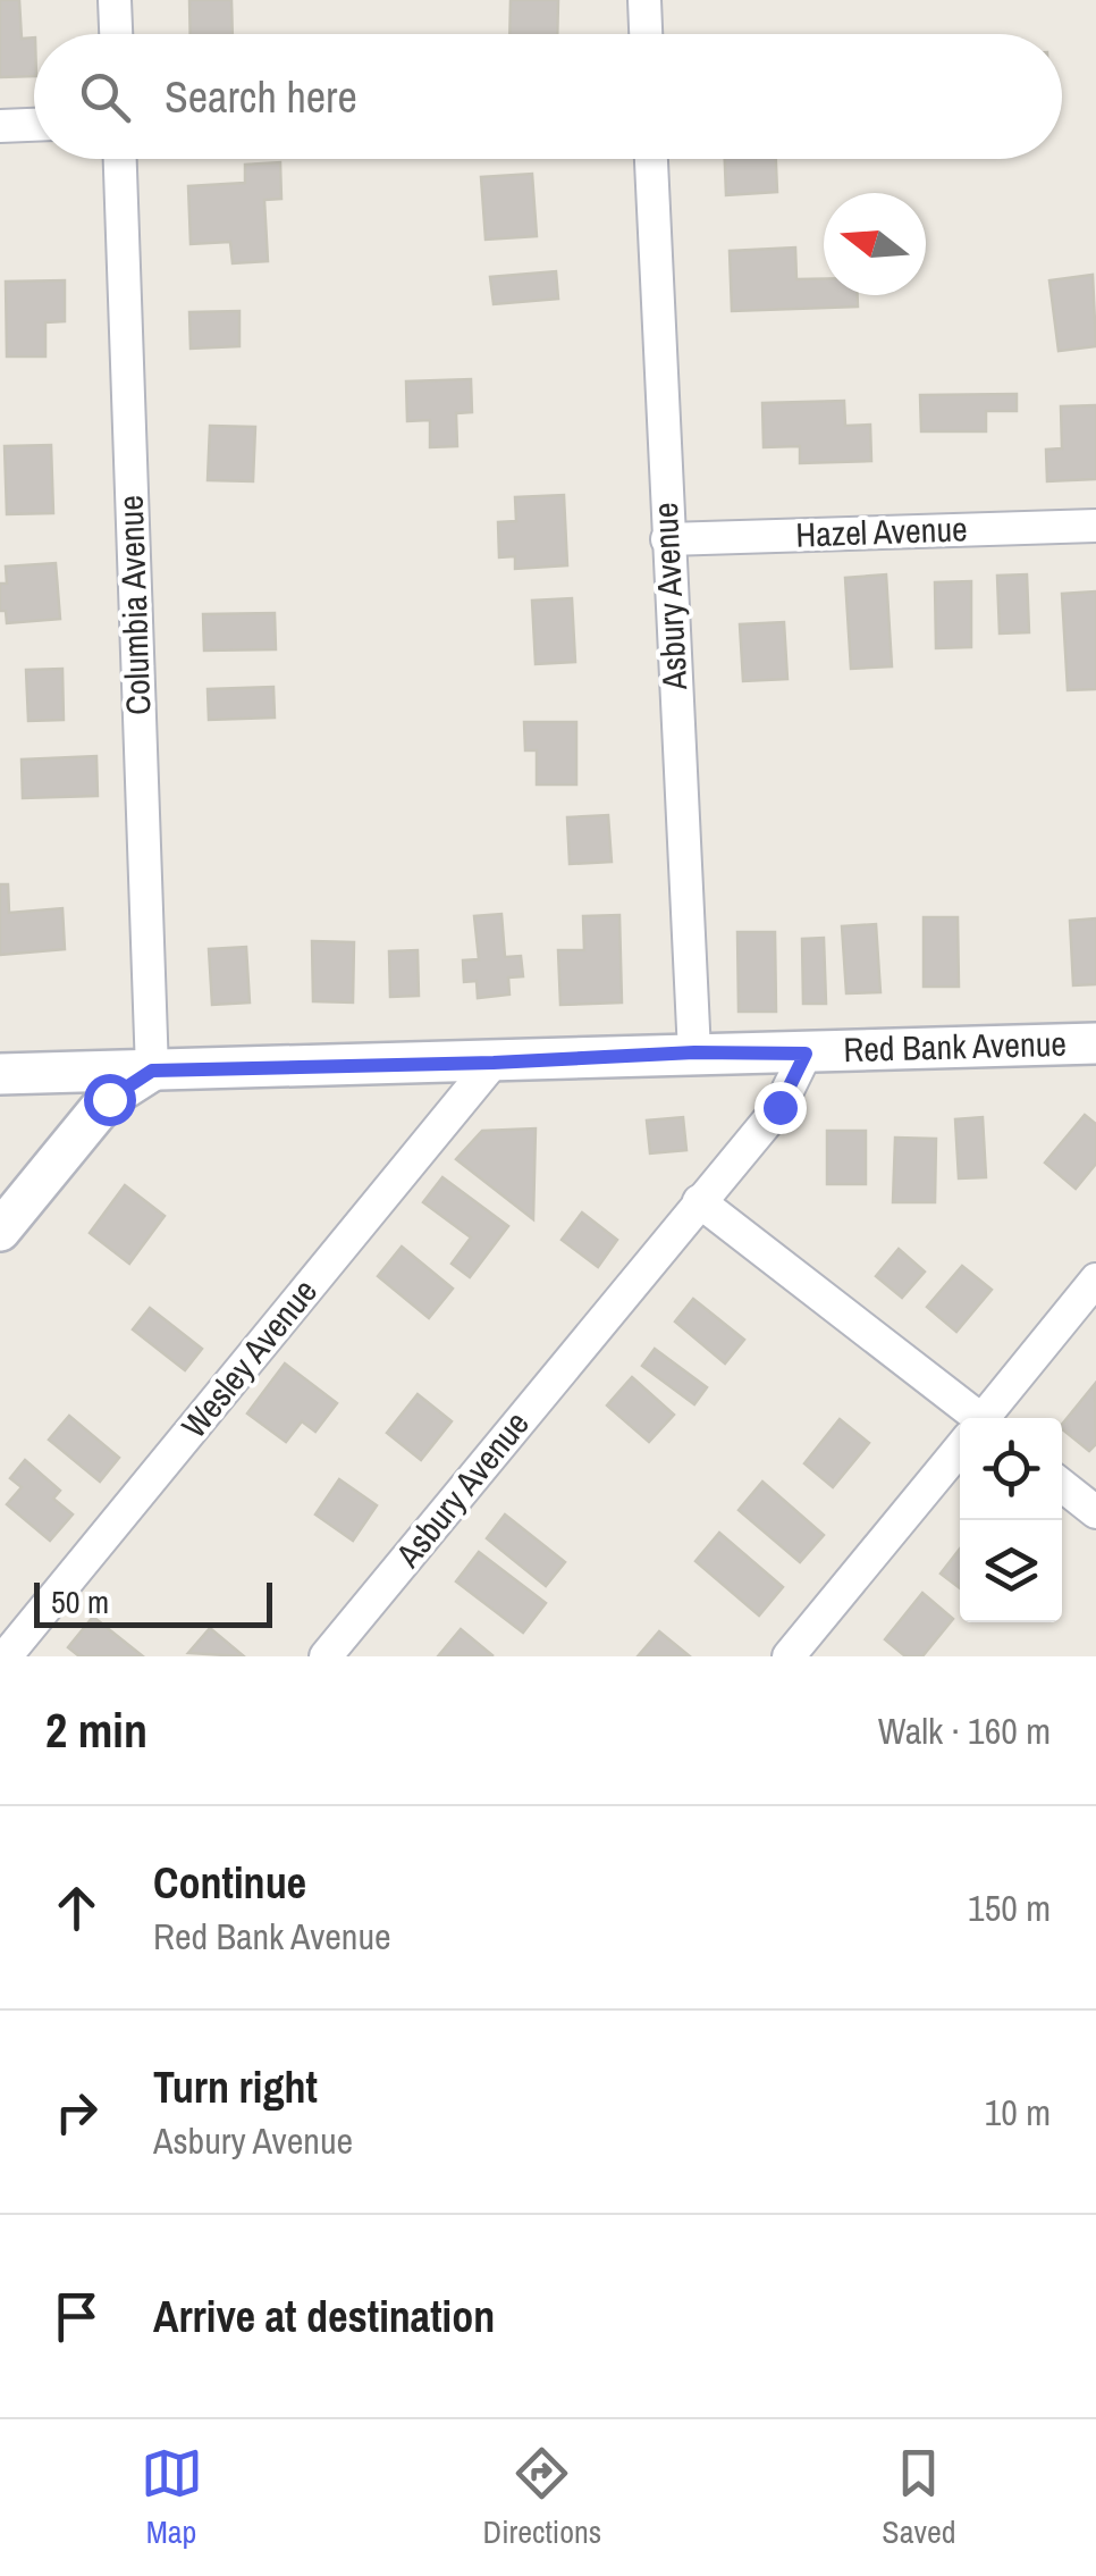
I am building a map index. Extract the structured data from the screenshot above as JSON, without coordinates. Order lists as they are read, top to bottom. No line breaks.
{"streets":{"street":["Hazel Avenue","Asbury Avenue","Columbia Avenue","Red Bank Avenue","Wesley Avenue"]},"crossings":[["Hazel Avenue","Asbury Avenue"],["Asbury Avenue","Red Bank Avenue"],["Columbia Avenue","Red Bank Avenue"],["Red Bank Avenue","Wesley Avenue"]],"scale_bar":"50 m","north":"left","page":{"search":"Search here","scale":"50 m","heading":["2 min","Walk · 160 m"],"list":[["Continue","Red Bank Avenue","150 m"],["Turn right","Asbury Avenue","10 m"],"Arrive at destination"],"nav":["Map","Directions","Saved"]}}
